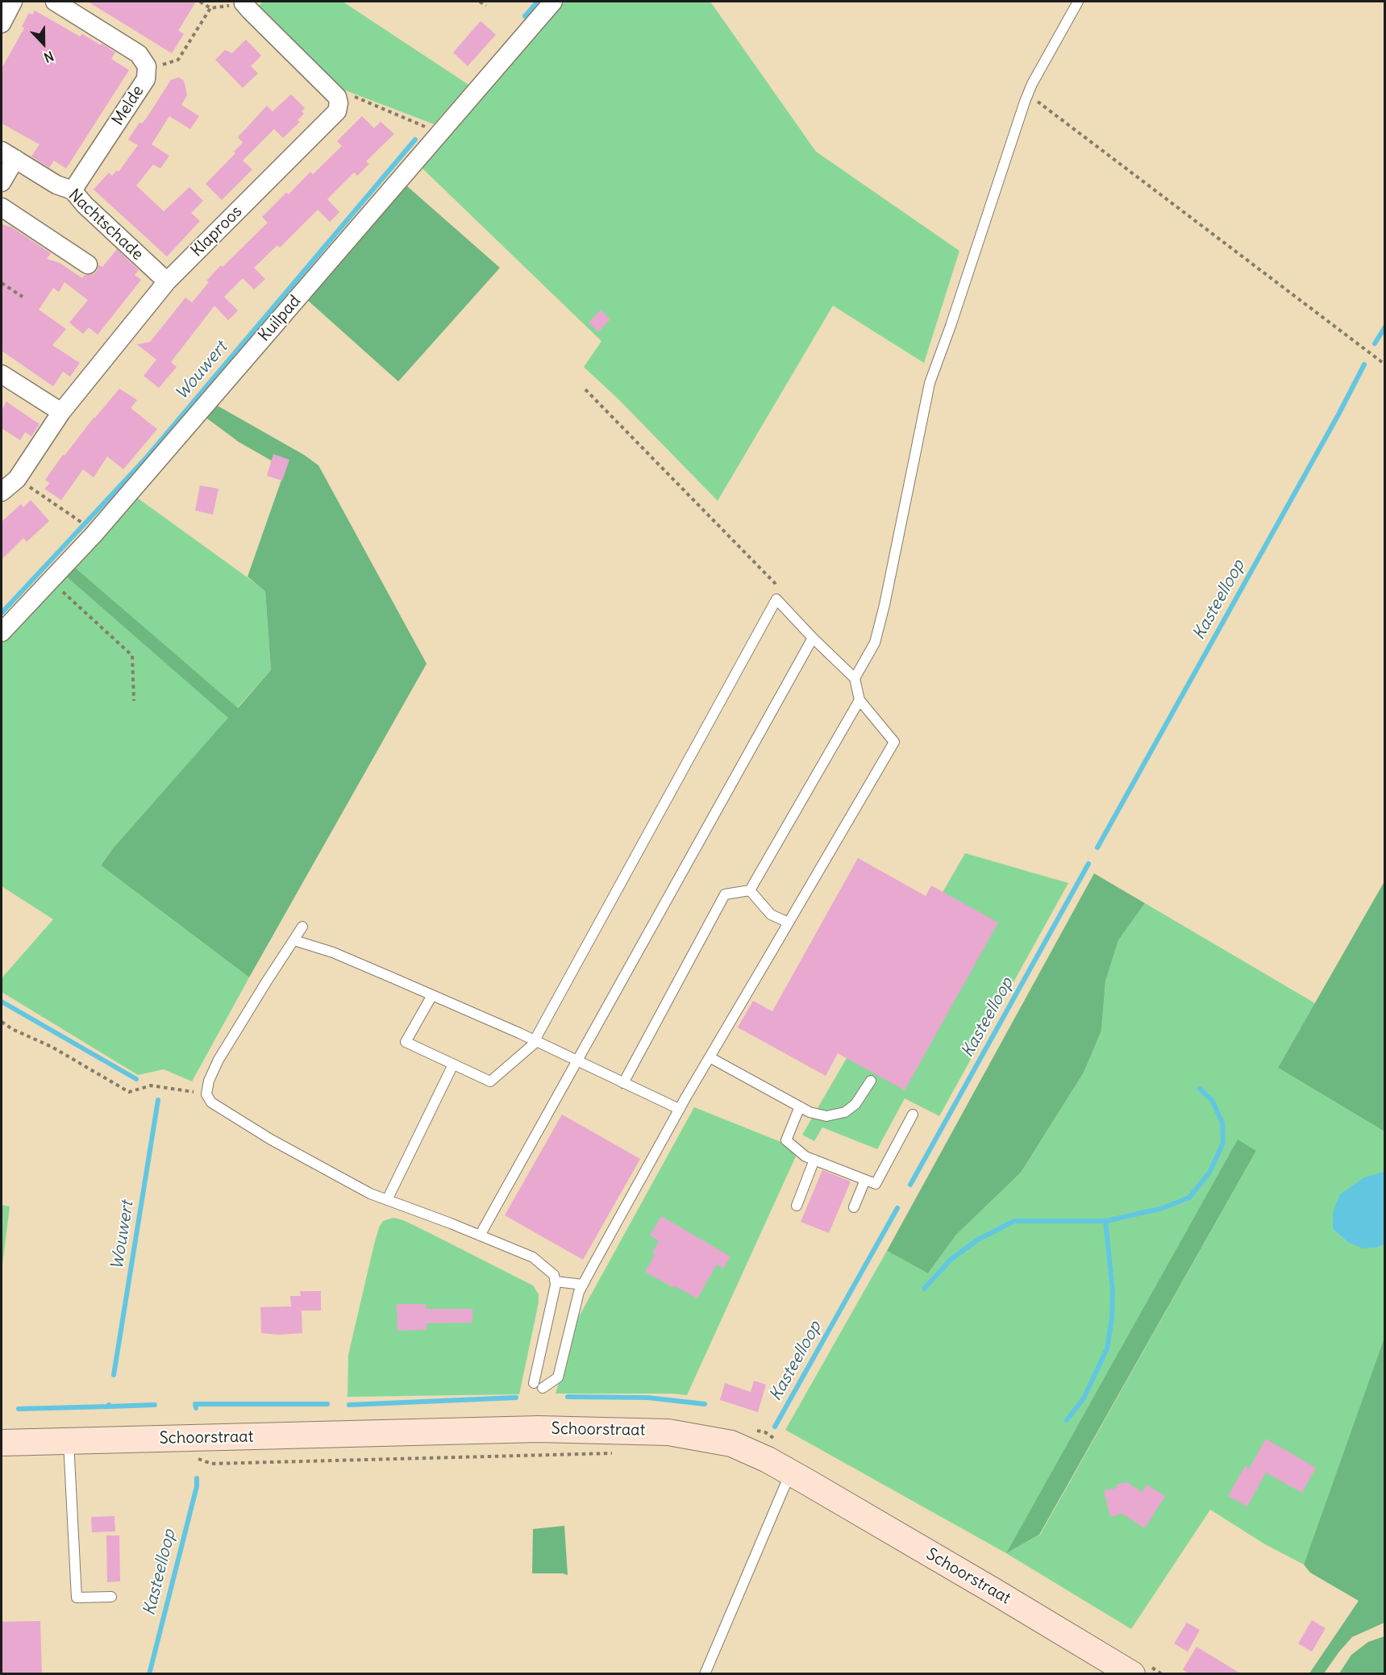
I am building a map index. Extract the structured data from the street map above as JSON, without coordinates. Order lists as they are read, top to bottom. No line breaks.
{"streets":{"street":["Melde","Nachtschade","Klaproos","Kuilpad","Schoorstraat"]},"crossings":[["Melde","Nachtschade"],["Nachtschade","Klaproos"]],"water":["Wouwert","Kasteelloop"],"north":"bottom"}
